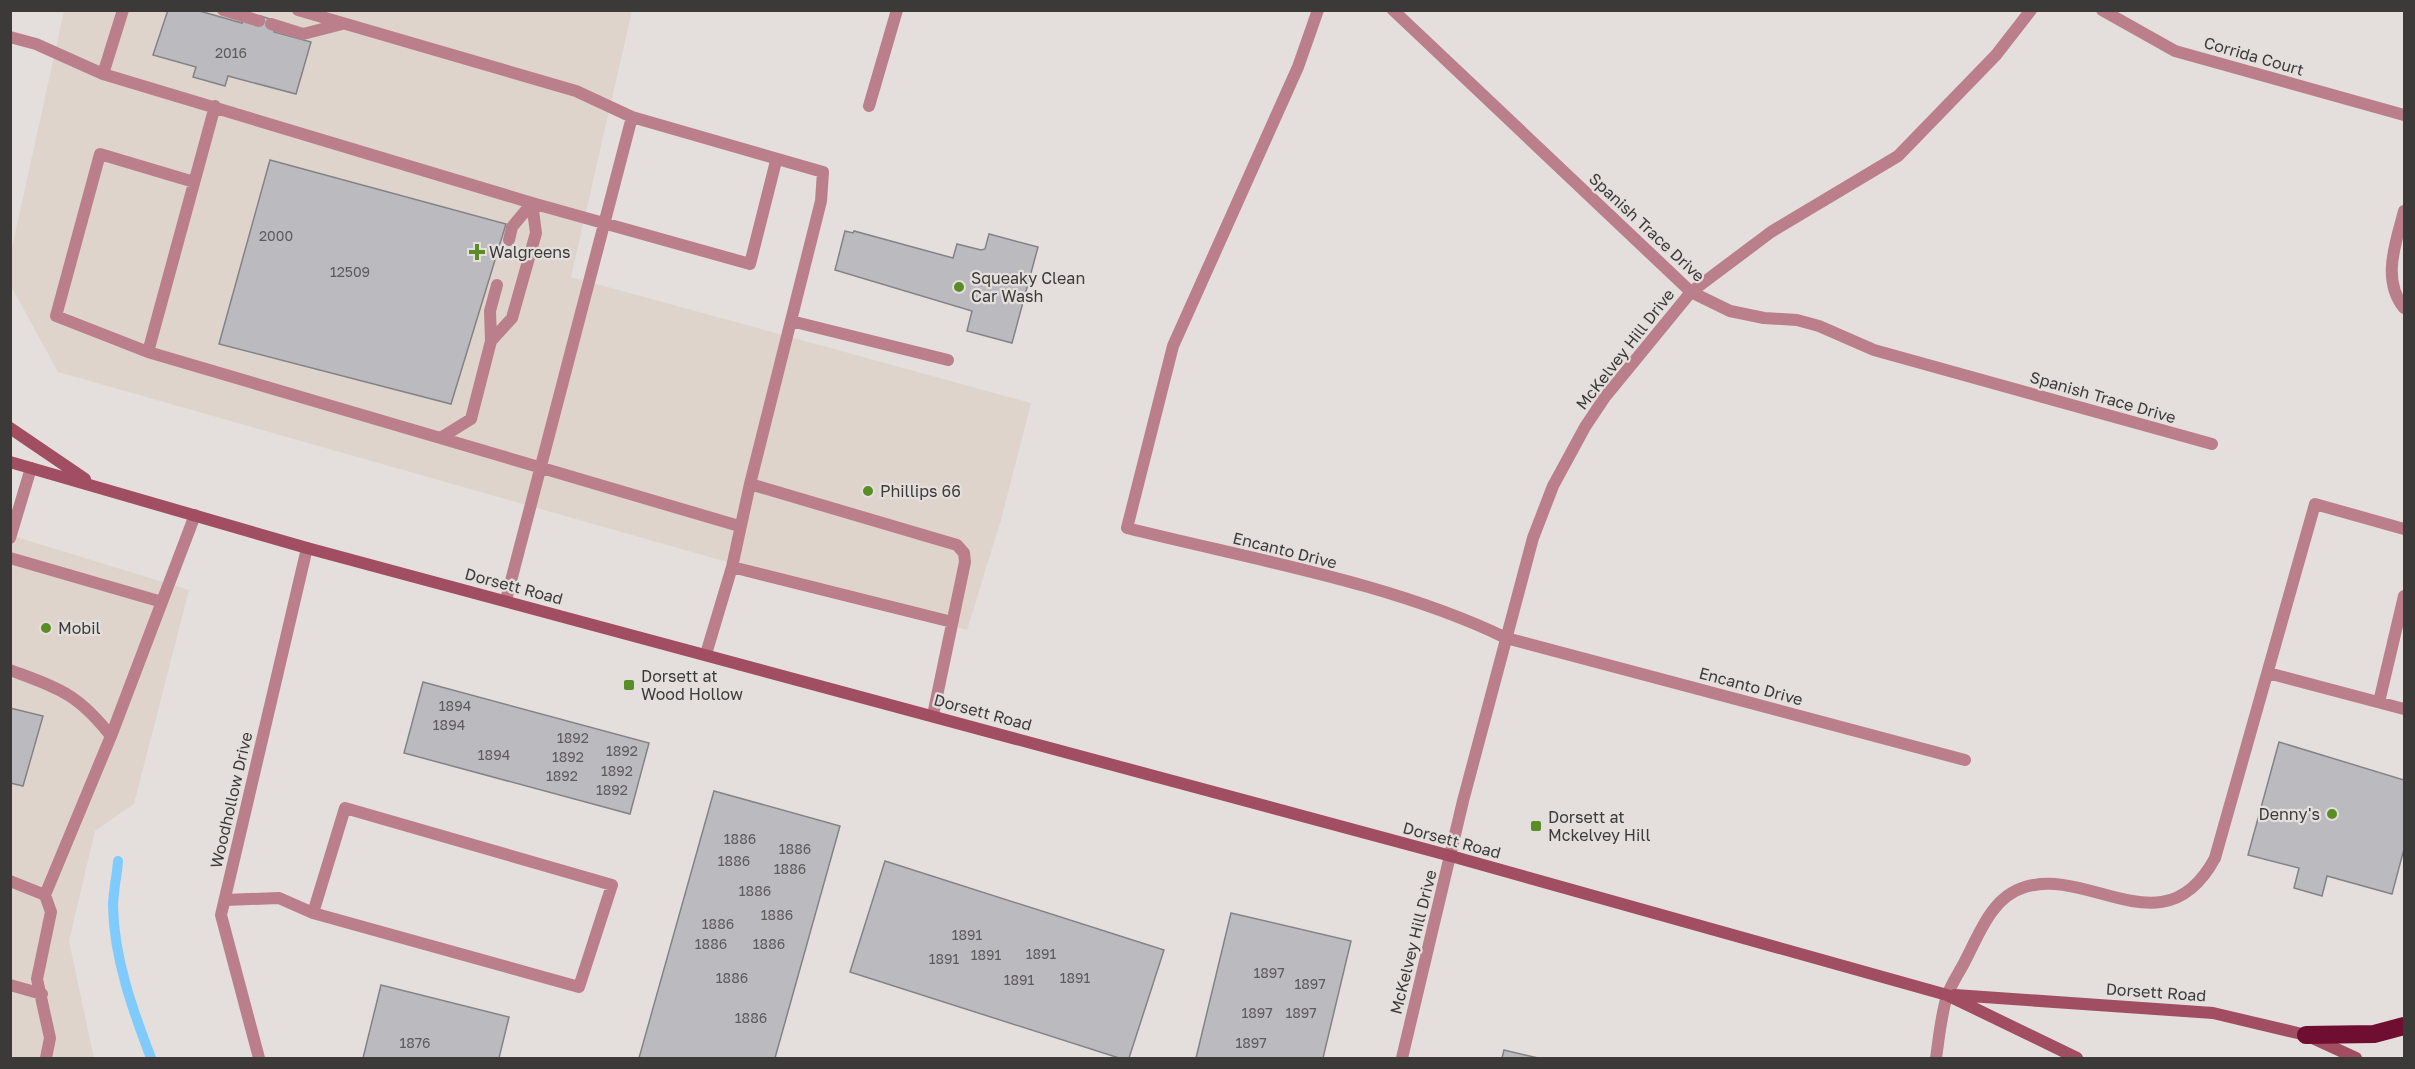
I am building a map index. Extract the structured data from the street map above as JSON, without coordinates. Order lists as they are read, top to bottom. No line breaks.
{"streets":{"main road":["Dorsett Road"],"street":["Corrida Court","Spanish Trace Drive","McKelvey Hill Drive","Encanto Drive","Woodhollow Drive"]},"crossings":[["Spanish Trace Drive","McKelvey Hill Drive"],["McKelvey Hill Drive","Encanto Drive"],["McKelvey Hill Drive","Dorsett Road"],["Dorsett Road","Woodhollow Drive"]],"places":{"health":["Walgreens"],"other":["Squeaky Clean Car Wash","Phillips 66","Mobil","Denny's"],"transit":["Dorsett at Wood Hollow","Dorsett at Mckelvey Hill"]},"house_numbers":["2016","2000","12509","1894","1894","1892","1892","1894","1892","1892","1892","1892","1886","1886","1886","1886","1886","1886","1886","1891","1886","1886","1891","1891","1891","1897","1886","1891","1891","1897","1897","1897","1886","1876","1897"]}
